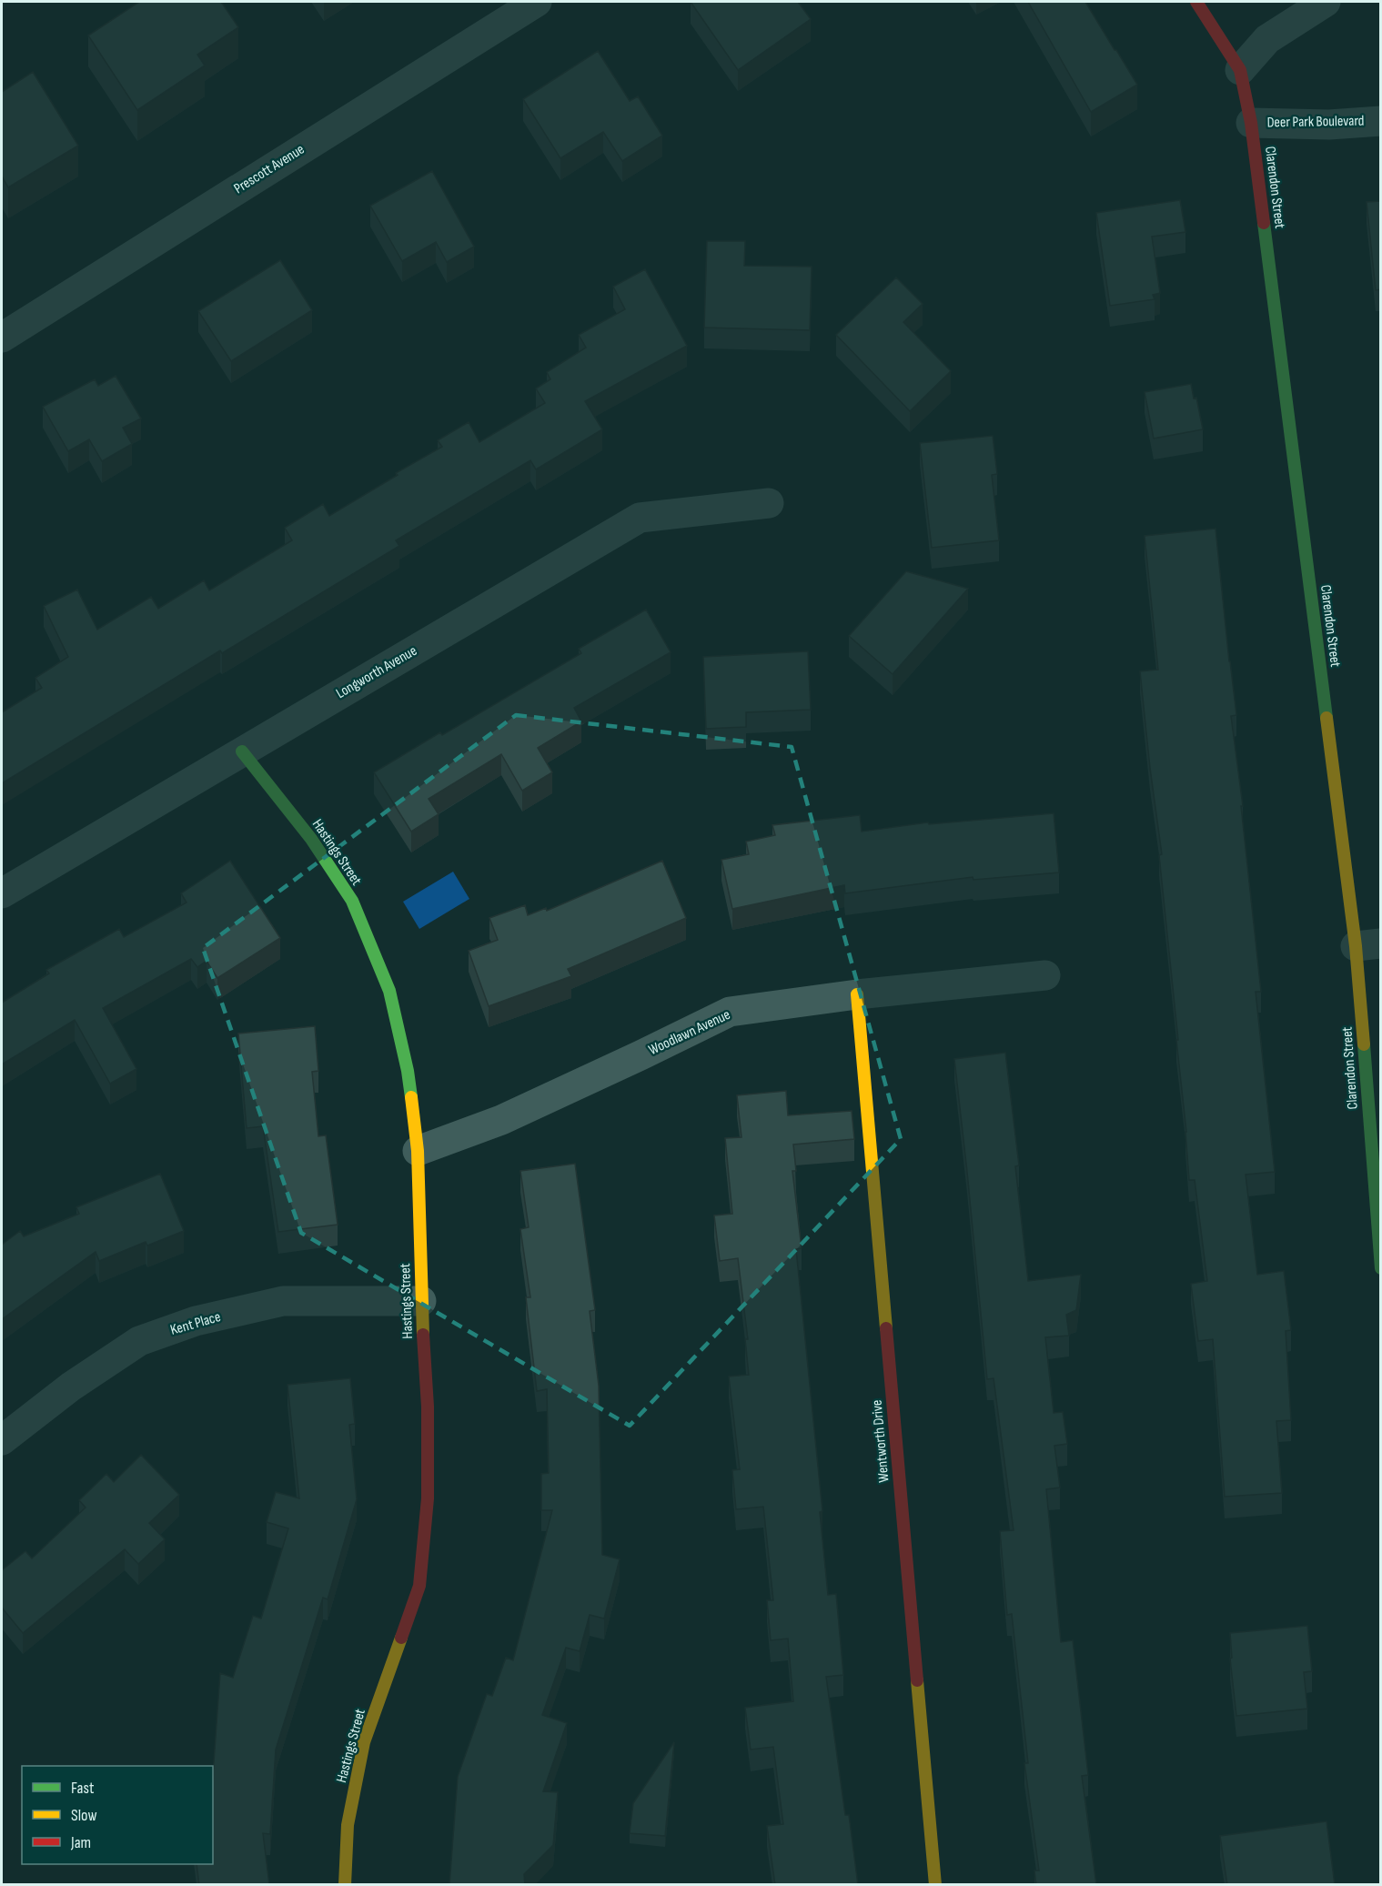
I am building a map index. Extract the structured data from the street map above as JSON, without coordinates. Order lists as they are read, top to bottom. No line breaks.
{"streets":{"street":["Deer Park Boulevard","Prescott Avenue","Clarendon Street","Longworth Avenue","Hastings Street","Woodlawn Avenue","Kent Place","Wentworth Drive"]},"crossings":[["Deer Park Boulevard","Clarendon Street"],["Longworth Avenue","Hastings Street"],["Hastings Street","Woodlawn Avenue"],["Hastings Street","Kent Place"],["Woodlawn Avenue","Wentworth Drive"]],"legend":["Fast","Slow","Jam"]}
